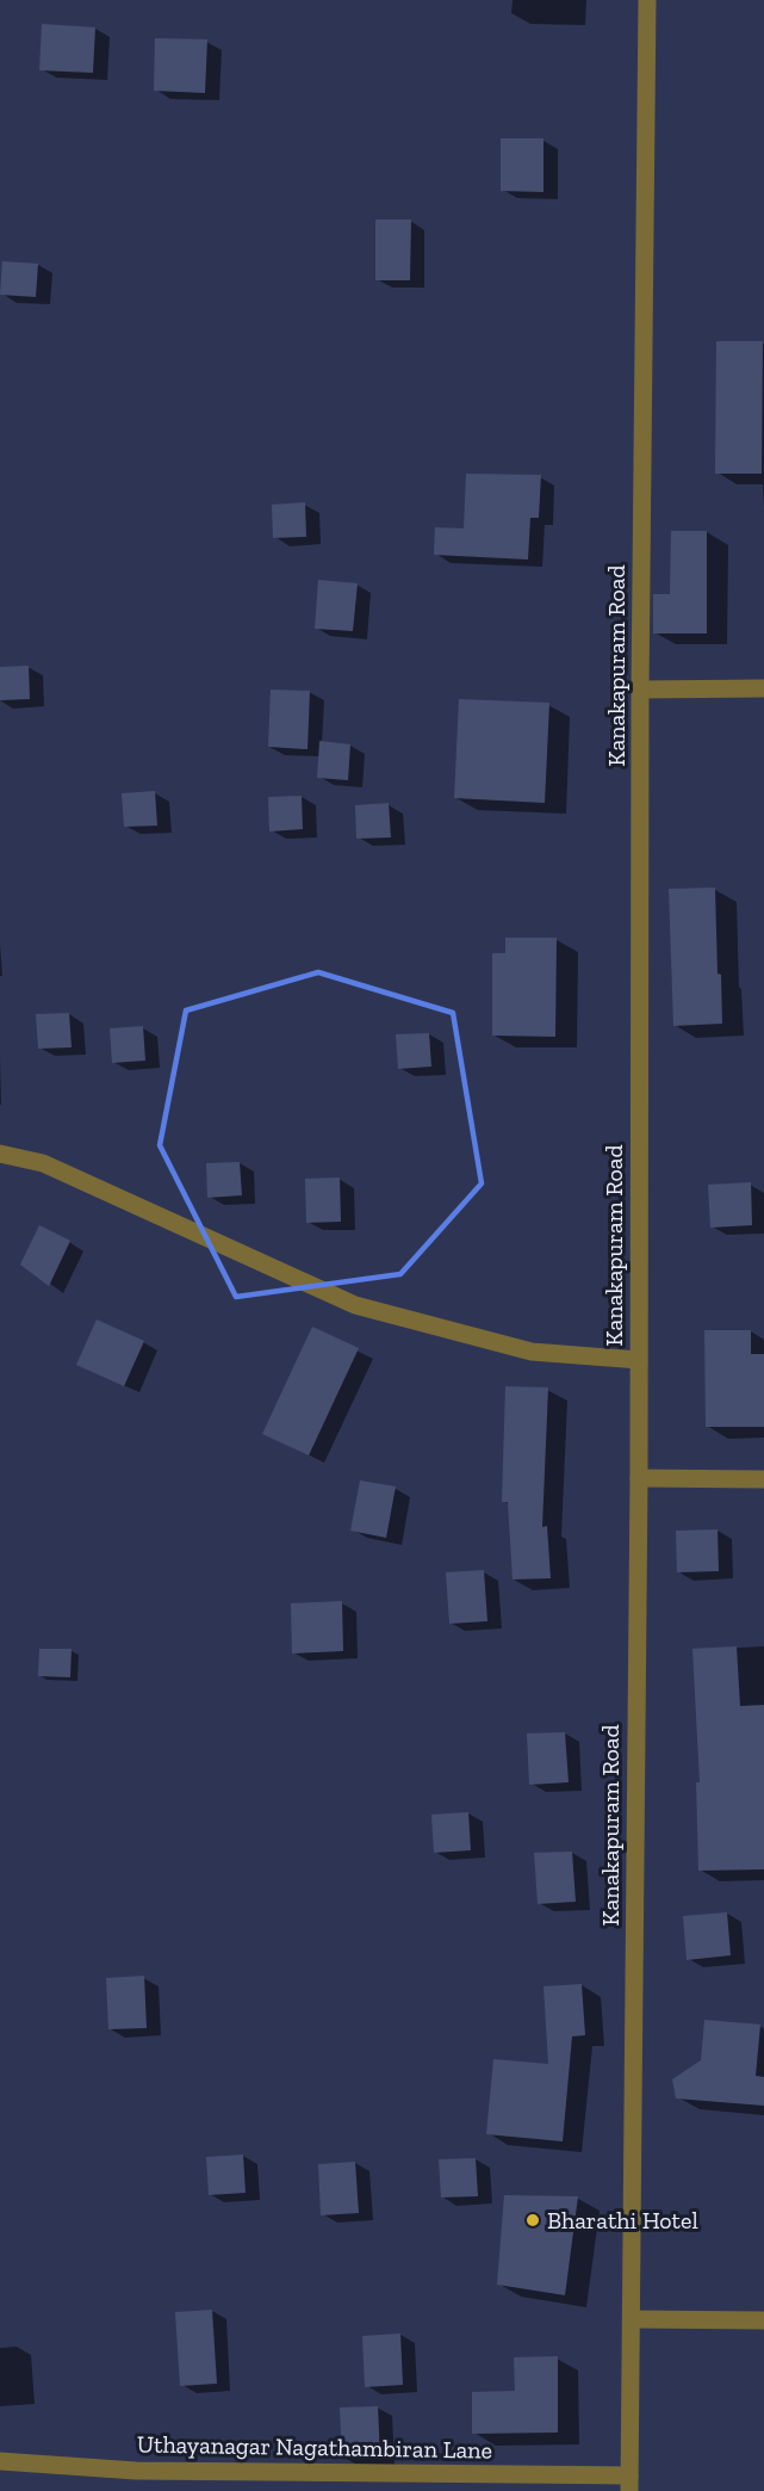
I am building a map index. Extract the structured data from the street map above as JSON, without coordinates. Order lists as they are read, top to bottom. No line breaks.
{"streets":{"street":["Kanakapuram Road","Uthayanagar Nagathambiran Lane"]},"crossings":[["Kanakapuram Road","Uthayanagar Nagathambiran Lane"]],"places":["Bharathi Hotel"]}
